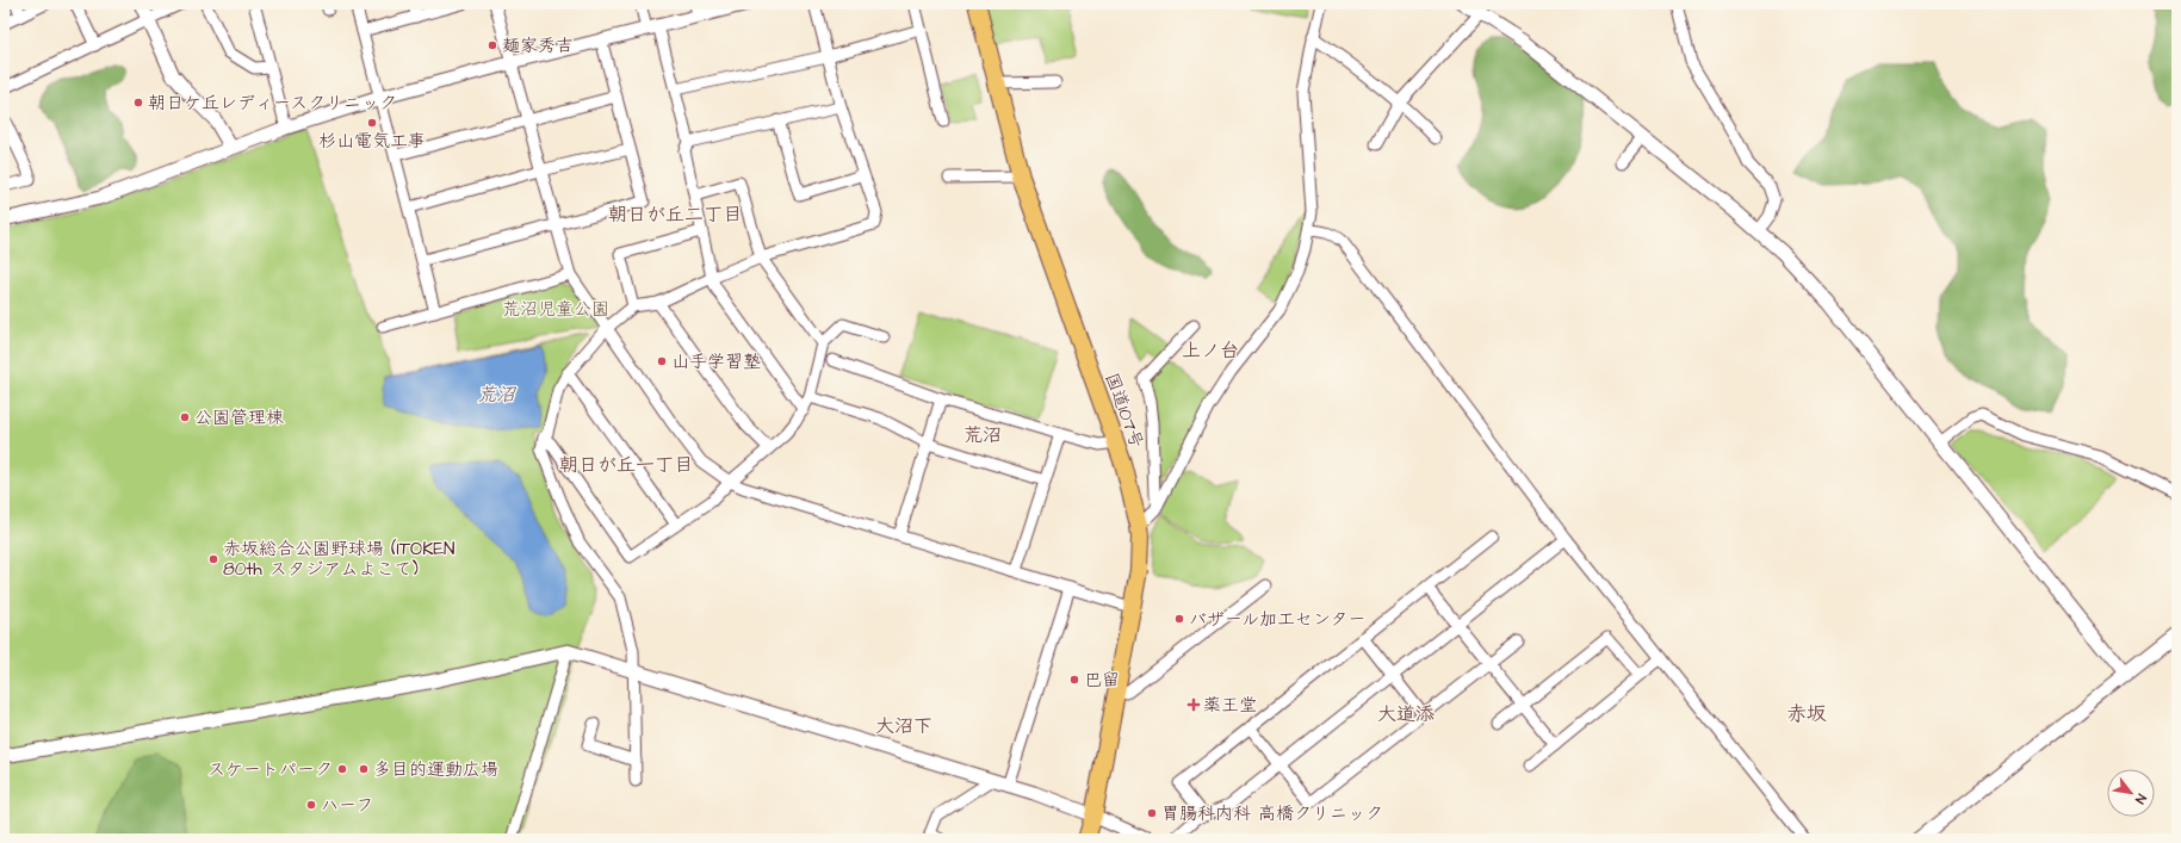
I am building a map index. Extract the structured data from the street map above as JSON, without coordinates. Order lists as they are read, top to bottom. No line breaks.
{"streets":{"highway":["国道107号"]},"districts":["朝日が丘二丁目","上ノ台","荒沼","朝日が丘一丁目","大道添","赤坂","大沼下"],"water":["荒沼"],"parks":["荒沼児童公園"],"places":{"other":["麺家秀吉","朝日ケ丘レディースクリニック","杉山電気工事","山手学習塾","公園管理棟","赤坂総合公園野球場 (ITOKEN 80th スタジアムよこて)","バザール加工センター","巴留","スケートパーク","多目的運動広場","ハーフ","胃腸科内科 高橋クリニック"],"health":["薬王堂"]},"north":"bottom right"}
